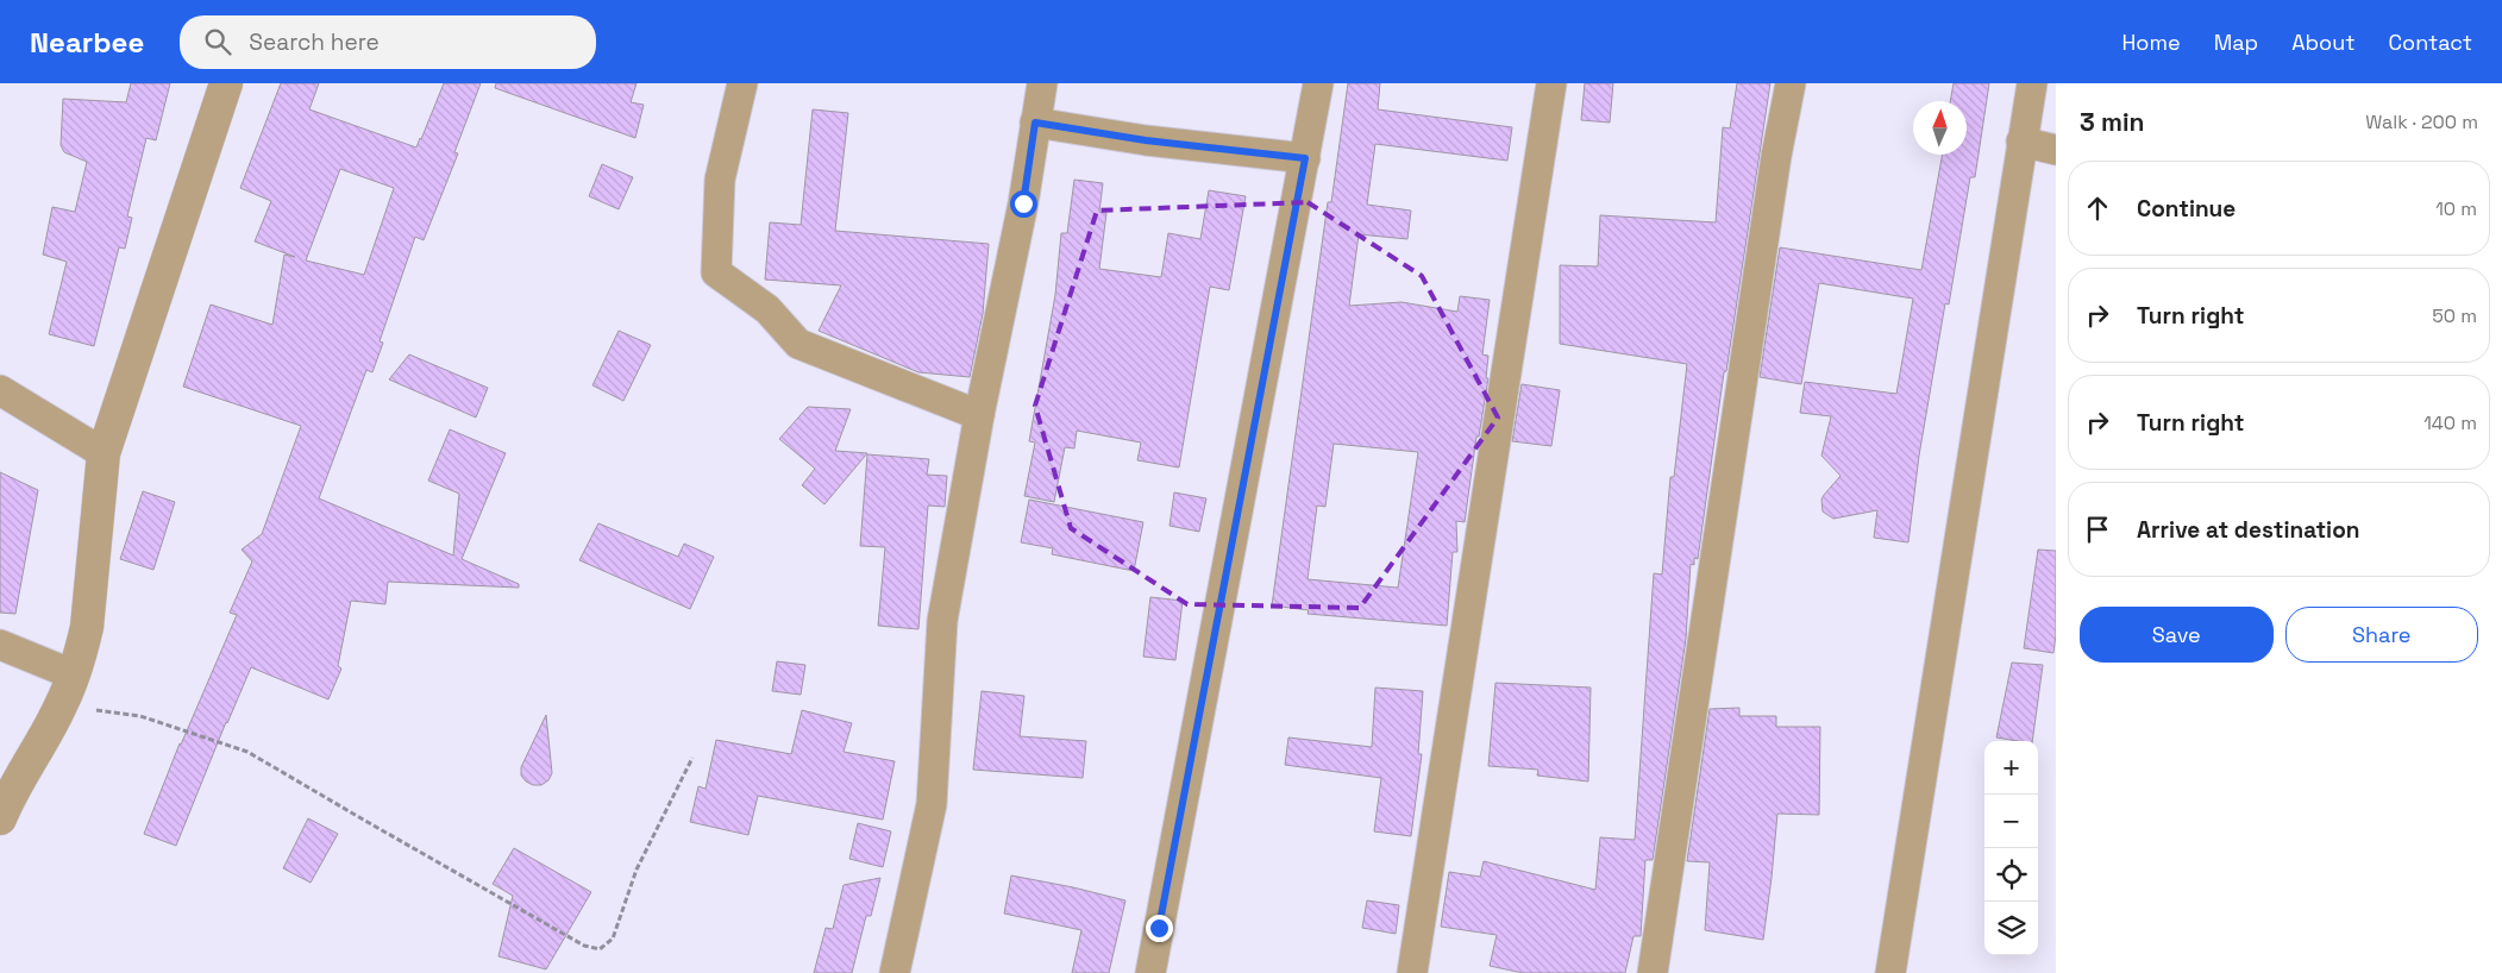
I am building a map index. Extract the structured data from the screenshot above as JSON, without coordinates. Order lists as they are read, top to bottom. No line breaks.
{"north":"top","page":{"header":"Nearbee","search":"Search here","nav":["Home","Map","About","Contact"],"heading":["3 min","Walk · 200 m"],"list":[["Continue","10 m"],["Turn right","50 m"],["Turn right","140 m"],"Arrive at destination"],"buttons":["Save","Share"],"map_buttons":["+","−"]}}
